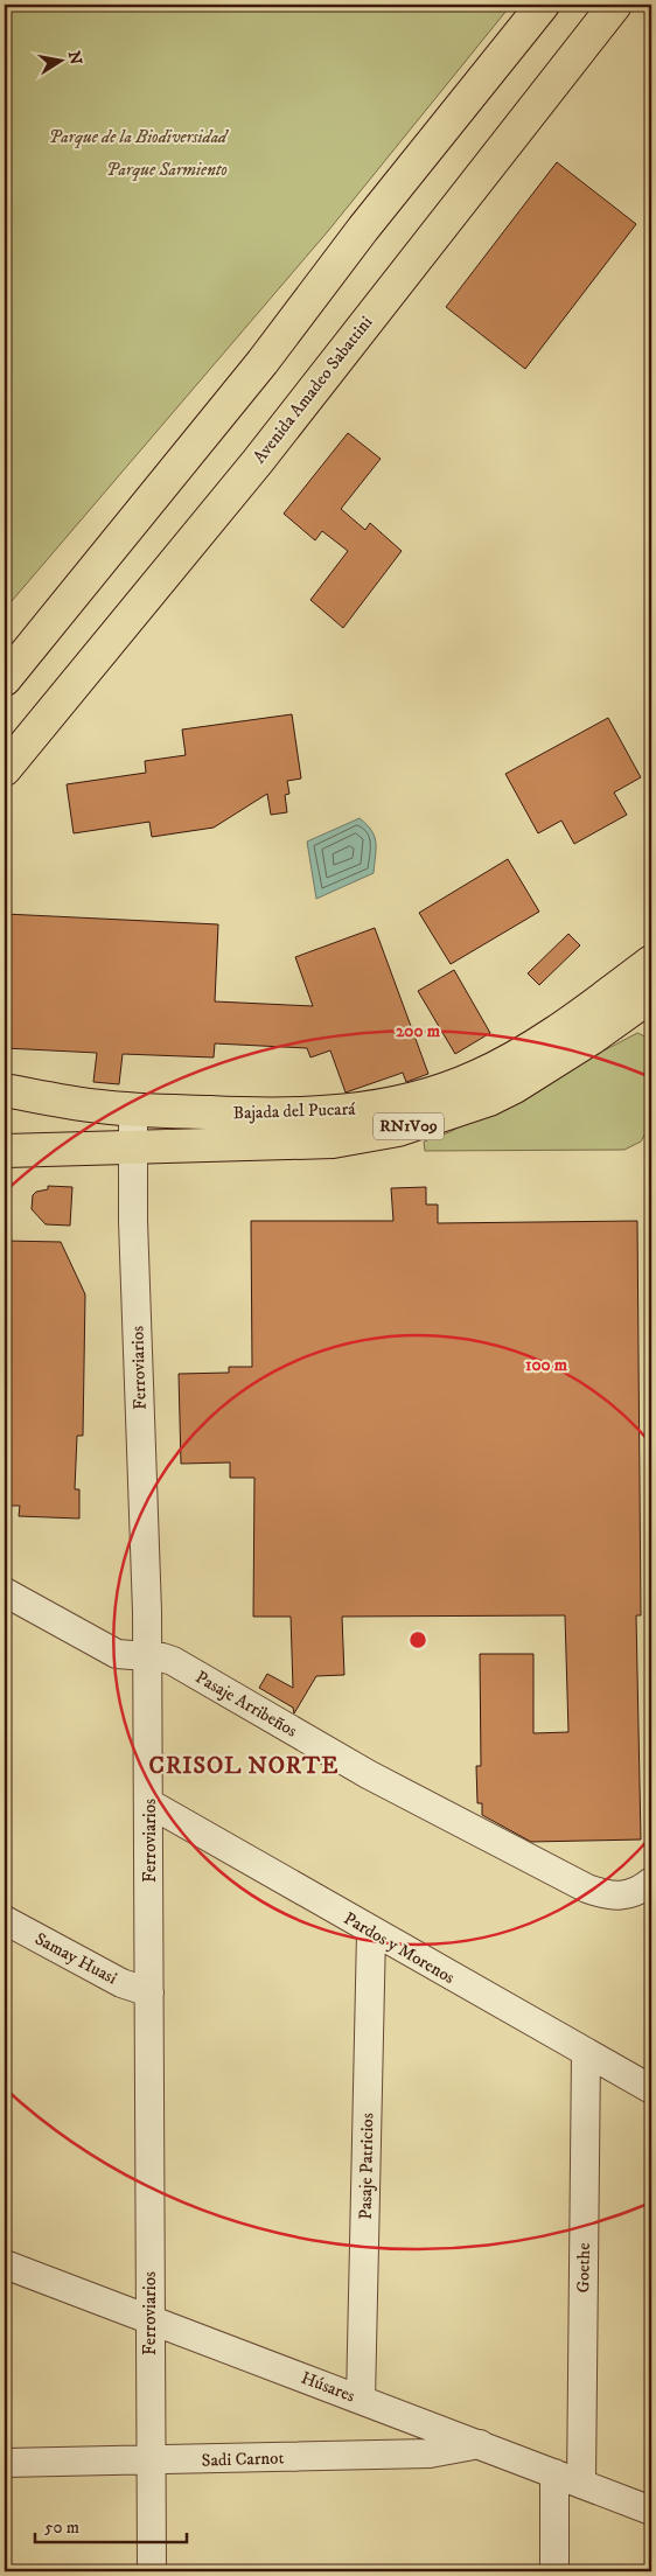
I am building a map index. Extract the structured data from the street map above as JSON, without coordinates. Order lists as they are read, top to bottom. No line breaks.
{"streets":{"main road":["Avenida Amadeo Sabattini","Bajada del Pucará","RN1V09"],"street":["Ferroviarios","Pasaje Arribeños","Pardos y Morenos","Samay Huasi","Pasaje Patricios","Goethe","Húsares","Sadi Carnot"]},"crossings":[["Bajada del Pucará","Ferroviarios"],["Ferroviarios","Pasaje Arribeños"],["Ferroviarios","Pardos y Morenos"],["Ferroviarios","Samay Huasi"],["Ferroviarios","Húsares"],["Ferroviarios","Sadi Carnot"],["Pardos y Morenos","Pasaje Patricios"],["Pardos y Morenos","Goethe"],["Pasaje Patricios","Húsares"],["Goethe","Húsares"],["Húsares","Sadi Carnot"]],"districts":["CRISOL NORTE"],"parks":["Parque de la Biodiversidad","Parque Sarmiento"],"scale_bar":"50 m","north":"right","rings":["200 m","100 m"]}
